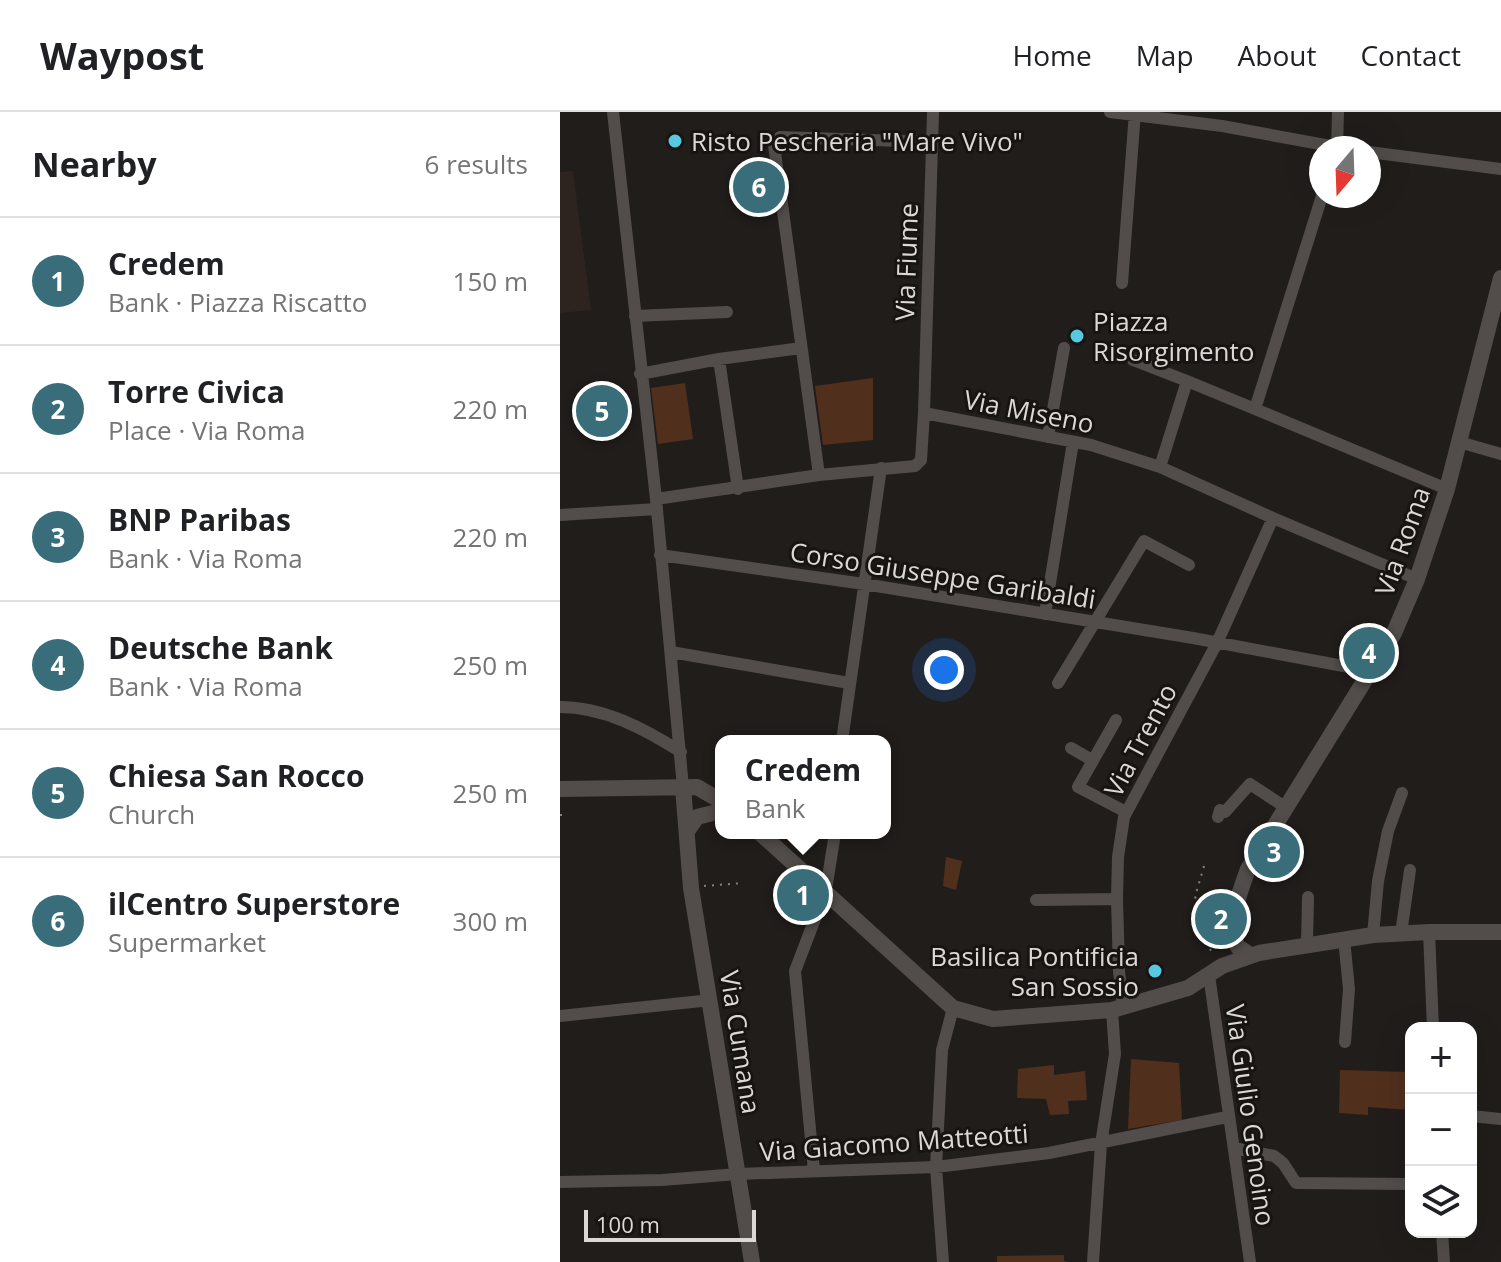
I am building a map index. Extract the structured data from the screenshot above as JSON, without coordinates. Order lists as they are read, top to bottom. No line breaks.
{"streets":{"street":["Via Fiume","Via Miseno","Via Roma","Corso Giuseppe Garibaldi","Via Trento","Via Cumana","Via Giulio Genoino","Via Giacomo Matteotti"]},"crossings":[["Via Fiume","Via Miseno"],["Via Miseno","Via Roma"],["Via Miseno","Via Trento"],["Via Roma","Corso Giuseppe Garibaldi"],["Via Roma","Via Giulio Genoino"],["Corso Giuseppe Garibaldi","Via Trento"],["Via Trento","Via Giacomo Matteotti"],["Via Cumana","Via Giacomo Matteotti"],["Via Giulio Genoino","Via Giacomo Matteotti"]],"places":["Risto Pescheria \"Mare Vivo\"","Piazza Risorgimento","Basilica Pontificia San Sossio"],"scale_bar":"100 m","north":"bottom","page":{"header":"Waypost","nav":["Home","Map","About","Contact"],"heading":["Nearby","6 results"],"pins":["6","5","4","3","1","2"],"list":[{"mark":"1","name":"Credem","note":"Bank · Piazza Riscatto","value":"150 m"},{"mark":"2","name":"Torre Civica","note":"Place · Via Roma","value":"220 m"},{"mark":"3","name":"BNP Paribas","note":"Bank · Via Roma","value":"220 m"},{"mark":"4","name":"Deutsche Bank","note":"Bank · Via Roma","value":"250 m"},{"mark":"5","name":"Chiesa San Rocco","note":"Church","value":"250 m"},{"mark":"6","name":"ilCentro Superstore","note":"Supermarket","value":"300 m"}],"popup":["Credem","Bank"],"map_buttons":["+","−"],"scale":"100 m"}}
